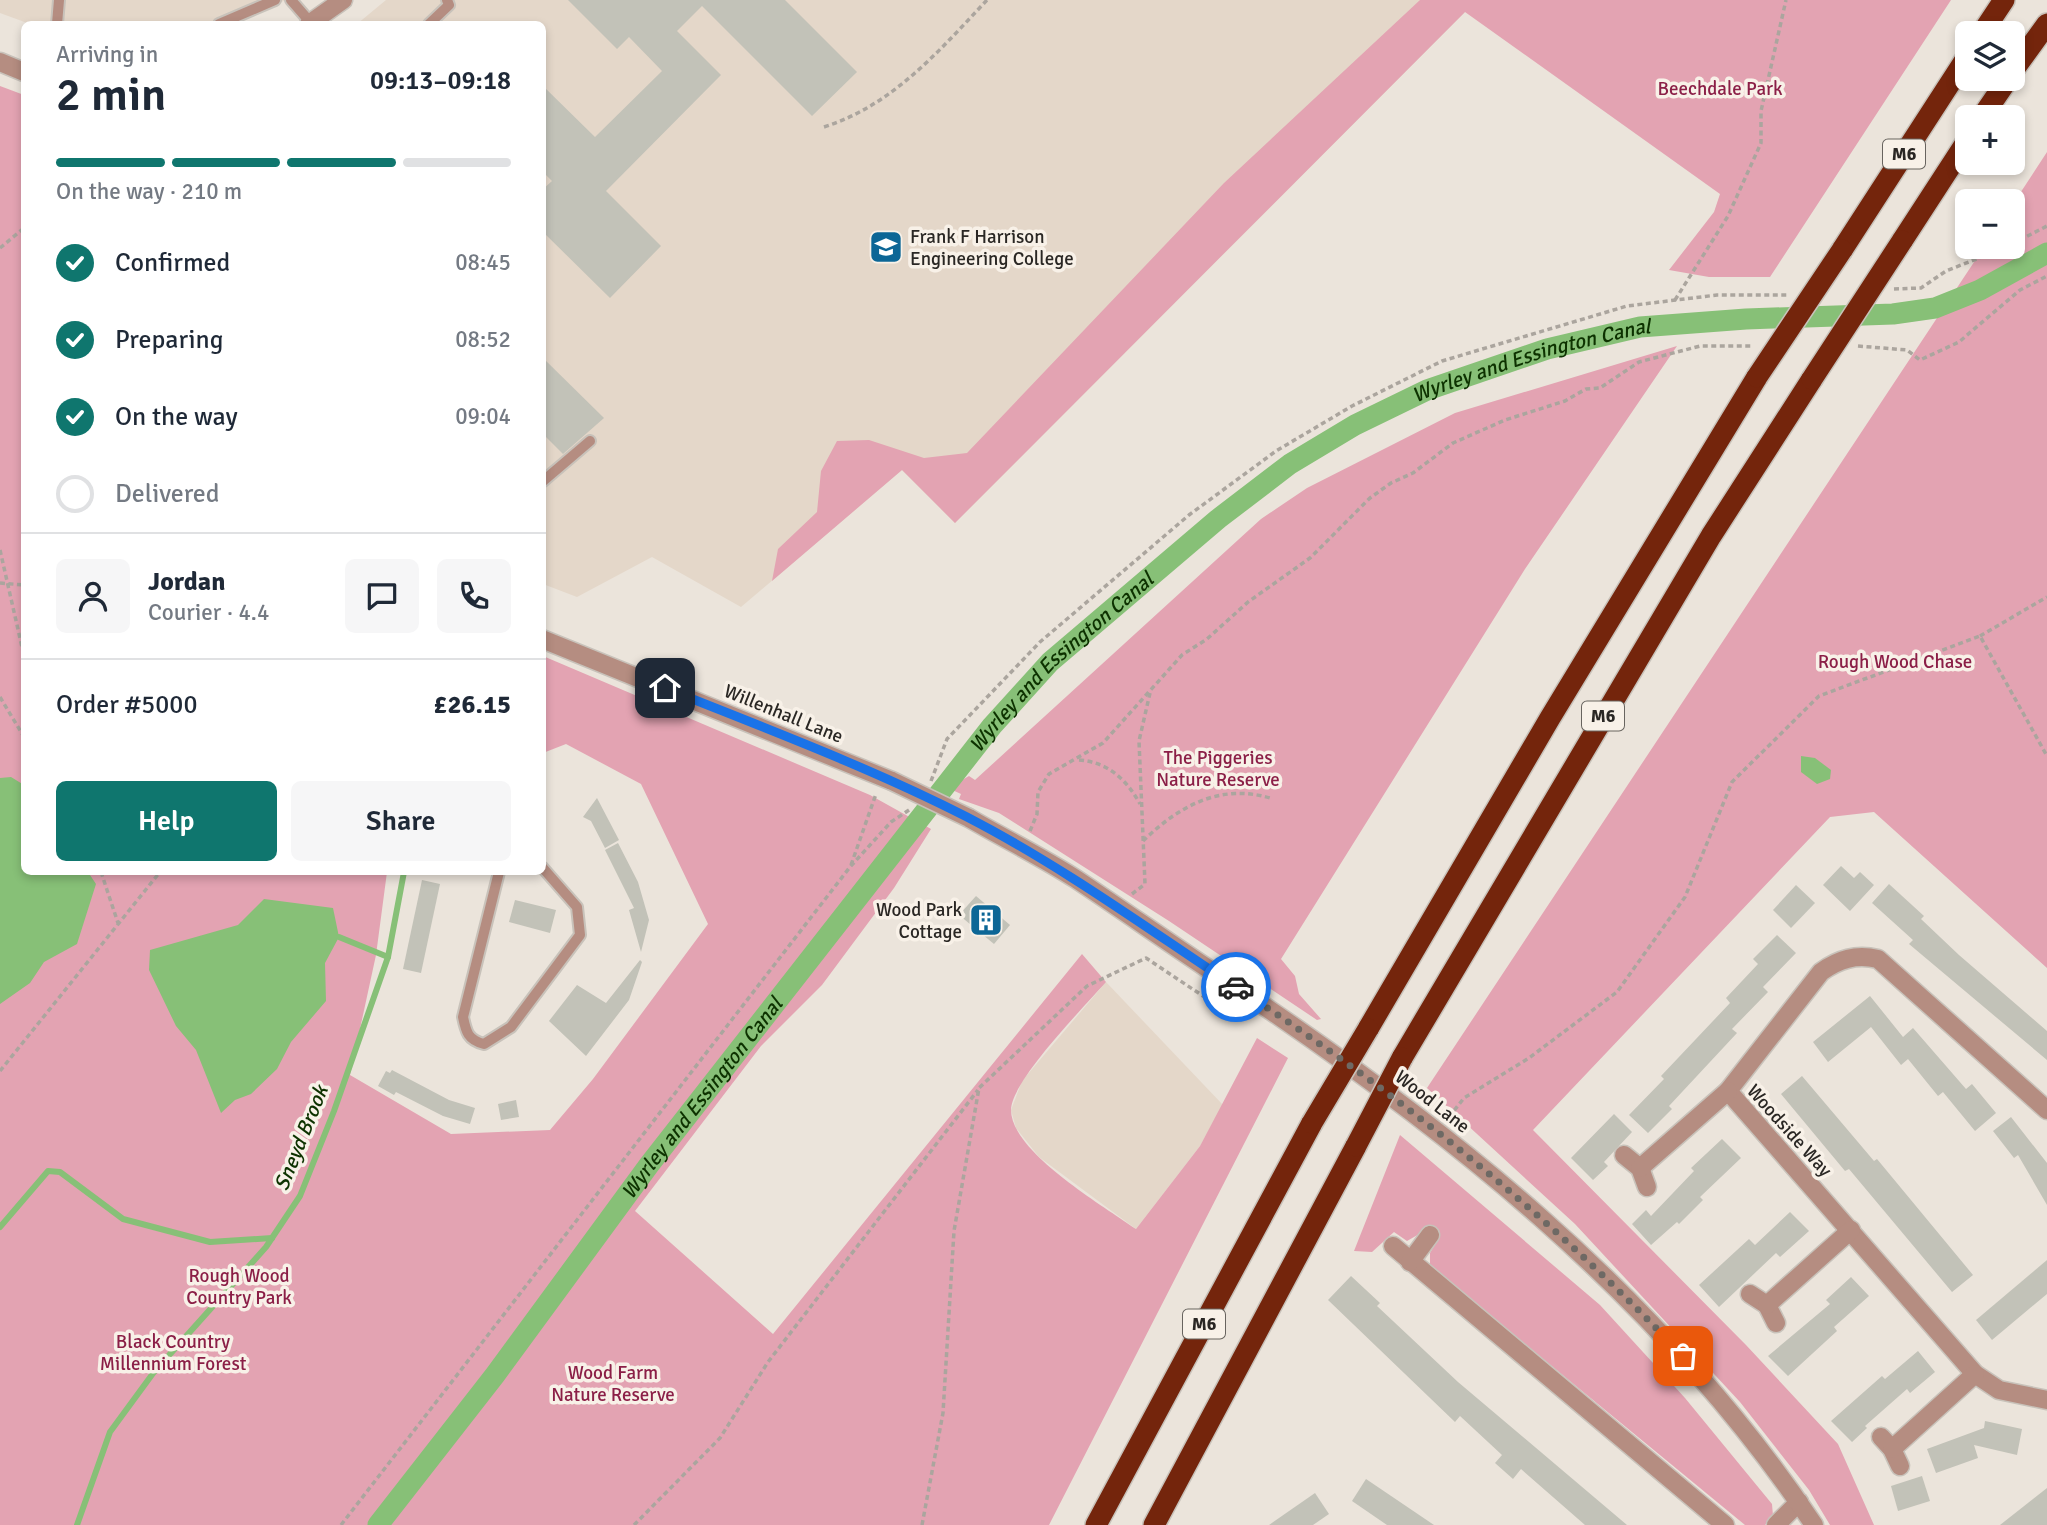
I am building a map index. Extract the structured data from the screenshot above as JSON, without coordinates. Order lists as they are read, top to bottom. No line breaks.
{"streets":{"highway":["M6"],"street":["Willenhall Lane","Wood Lane","Woodside Way"]},"crossings":[["Willenhall Lane","Wood Lane"]],"water":["Wyrley and Essington Canal","Sneyd Brook"],"parks":["Beechdale Park","Rough Wood Chase","The Piggeries Nature Reserve","Rough Wood Country Park","Black Country Millennium Forest","Wood Farm Nature Reserve"],"places":{"school or university":["Frank F Harrison Engineering College"],"building":["Wood Park Cottage"]},"page":{"map_buttons":["+","−"],"heading":["2 min","Arriving in","09:13–09:18"],"panel":["Jordan","Courier · 4.4","Order #5000","£26.15"],"bar":"On the way · 210 m","list":[["Confirmed","08:45"],["Preparing","08:52"],["On the way","09:04"],"Delivered"],"buttons":["Help","Share"]}}
